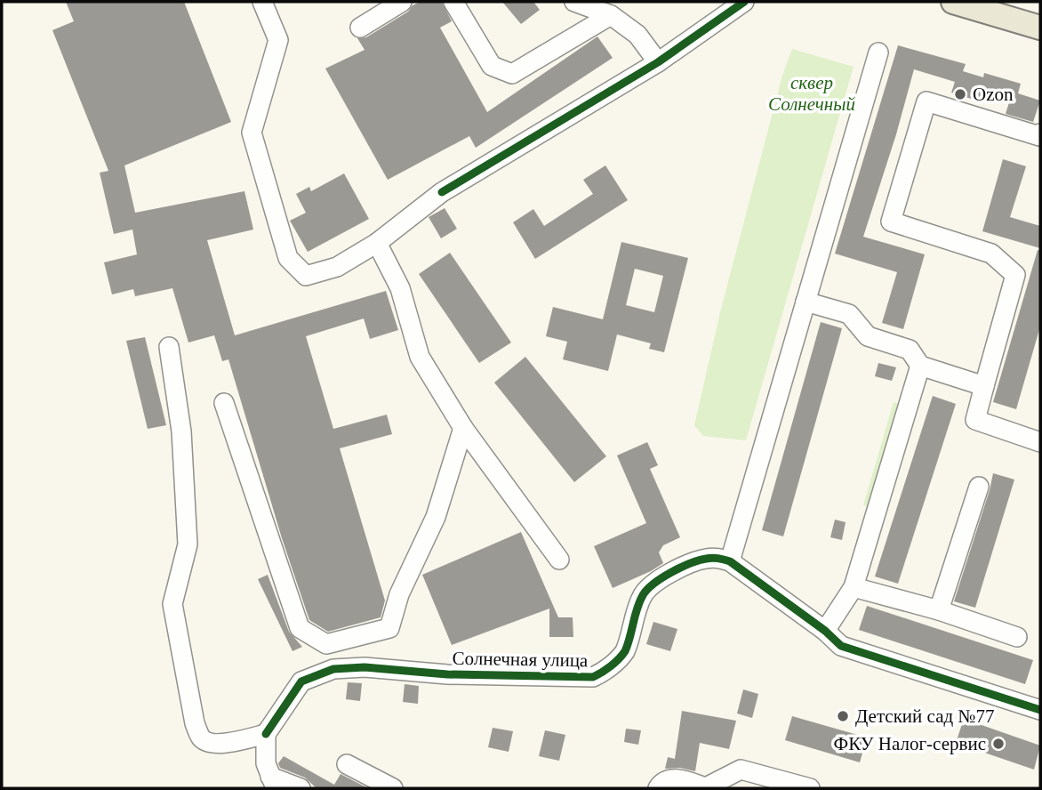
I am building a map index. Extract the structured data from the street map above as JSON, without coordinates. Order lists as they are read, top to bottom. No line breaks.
{"streets":{"street":["Солнечная улица"]},"parks":["сквер Солнечный"],"places":["Ozon","Детский сад №77","ФКУ Налог-сервис"]}
